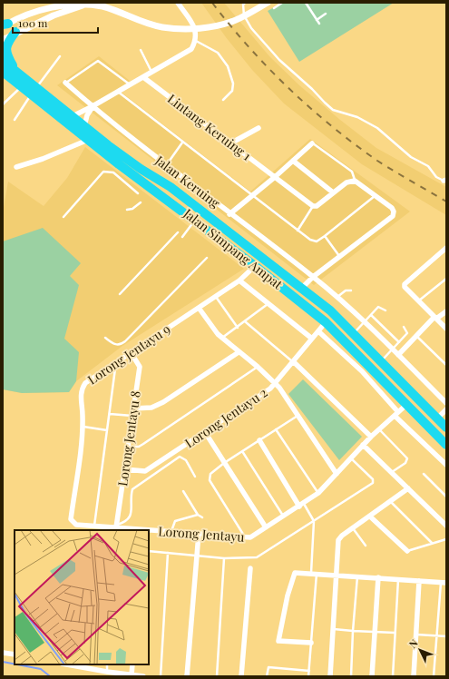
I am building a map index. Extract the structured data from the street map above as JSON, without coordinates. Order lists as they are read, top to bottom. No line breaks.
{"streets":{"highway":["Jalan Simpang Ampat"],"street":["Lintang Keruing 1","Jalan Keruing","Lorong Jentayu 9","Lorong Jentayu 2","Lorong Jentayu 8","Lorong Jentayu"]},"crossings":[["Jalan Simpang Ampat","Lorong Jentayu 9"],["Jalan Simpang Ampat","Lorong Jentayu 2"],["Jalan Simpang Ampat","Lorong Jentayu"],["Lorong Jentayu 9","Lorong Jentayu 8"],["Lorong Jentayu 9","Lorong Jentayu"],["Lorong Jentayu 2","Lorong Jentayu 8"],["Lorong Jentayu 8","Lorong Jentayu"]],"scale_bar":"100 m","north":"top left"}
